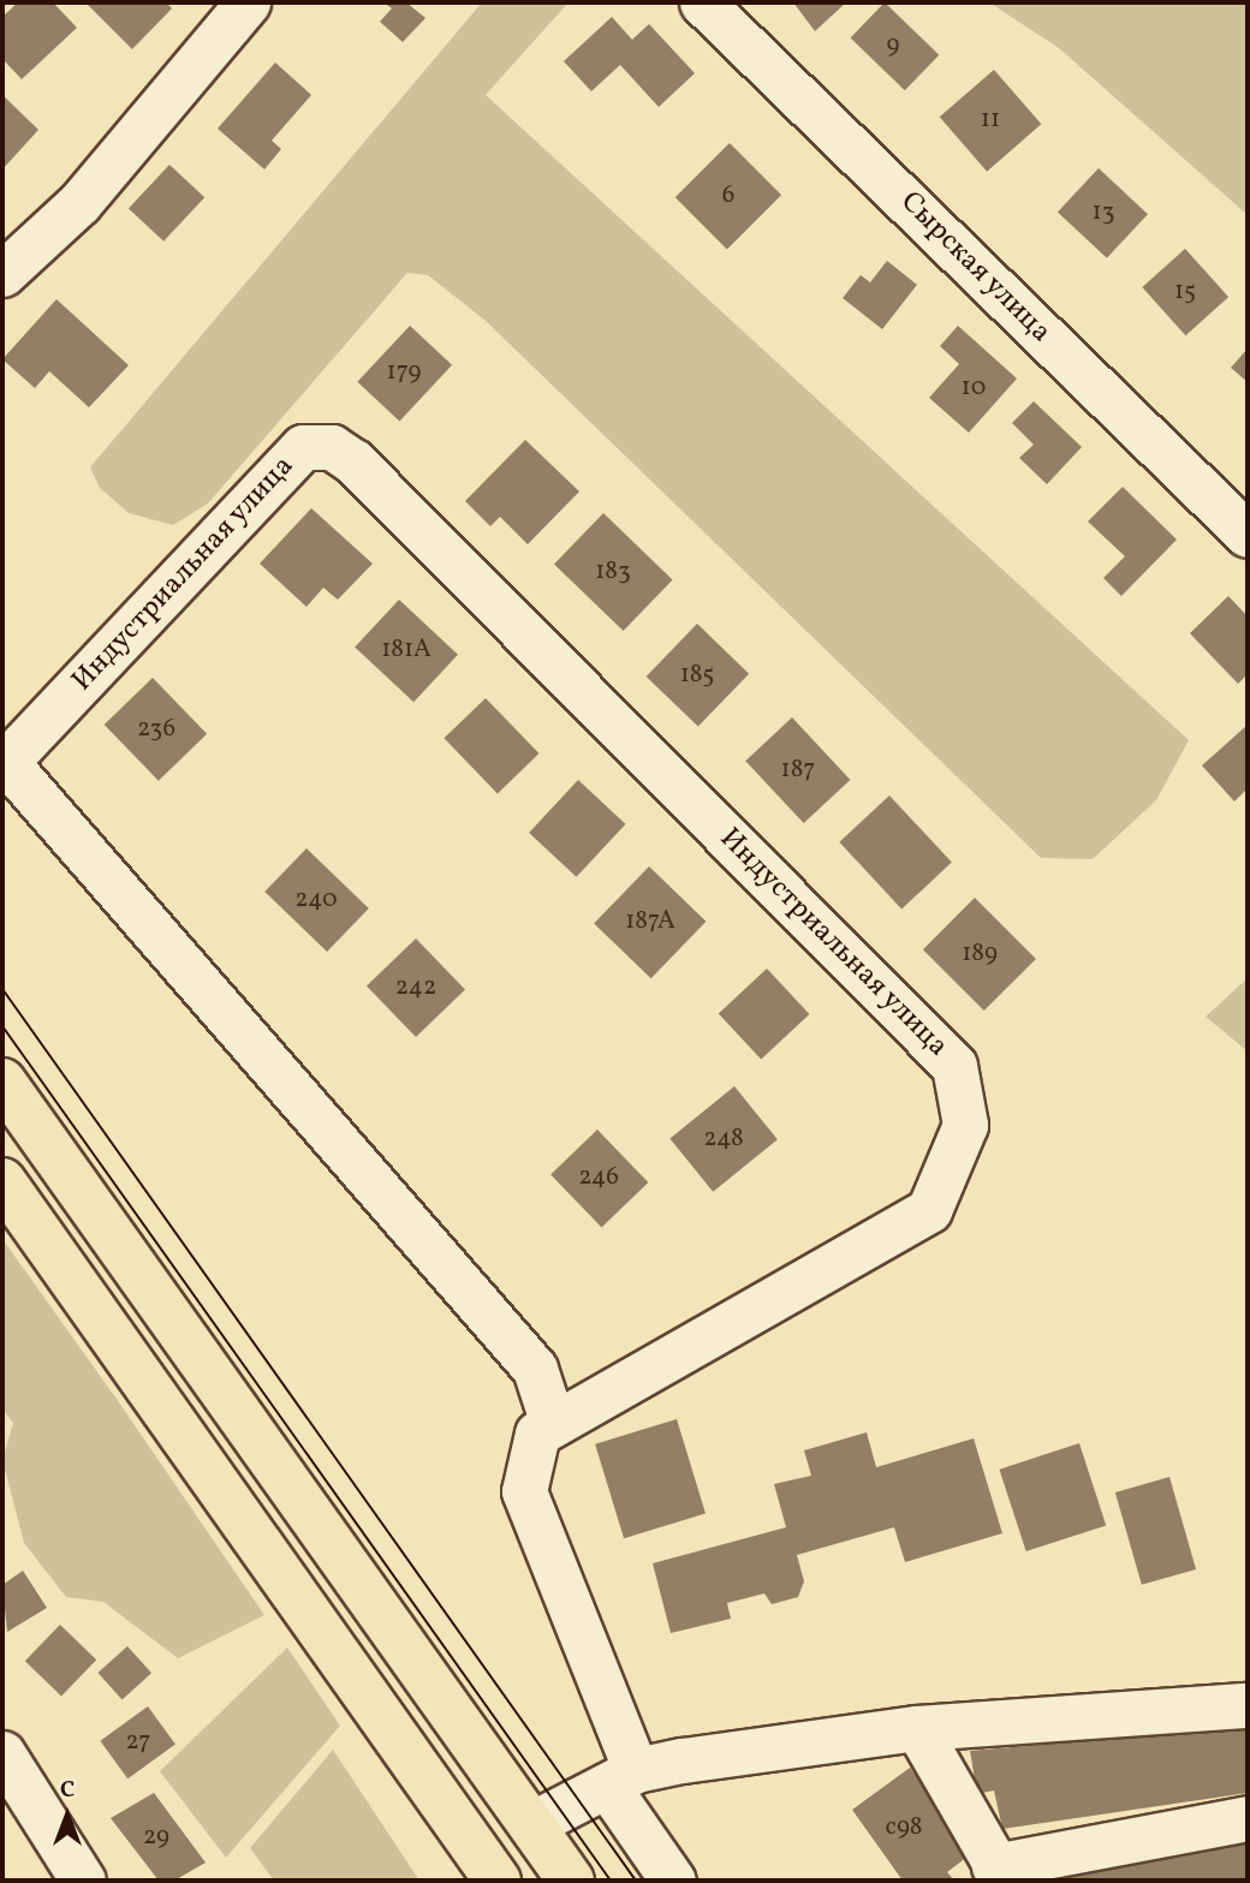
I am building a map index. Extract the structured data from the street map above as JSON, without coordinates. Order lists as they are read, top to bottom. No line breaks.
{"streets":{"street":["Сырская улица","Индустриальная улица"]},"house_numbers":["9","11","6","13","15","179","10","183","181А","185","236","187","240","187А","189","242","248","246","27","с98","29"],"north":"top"}
